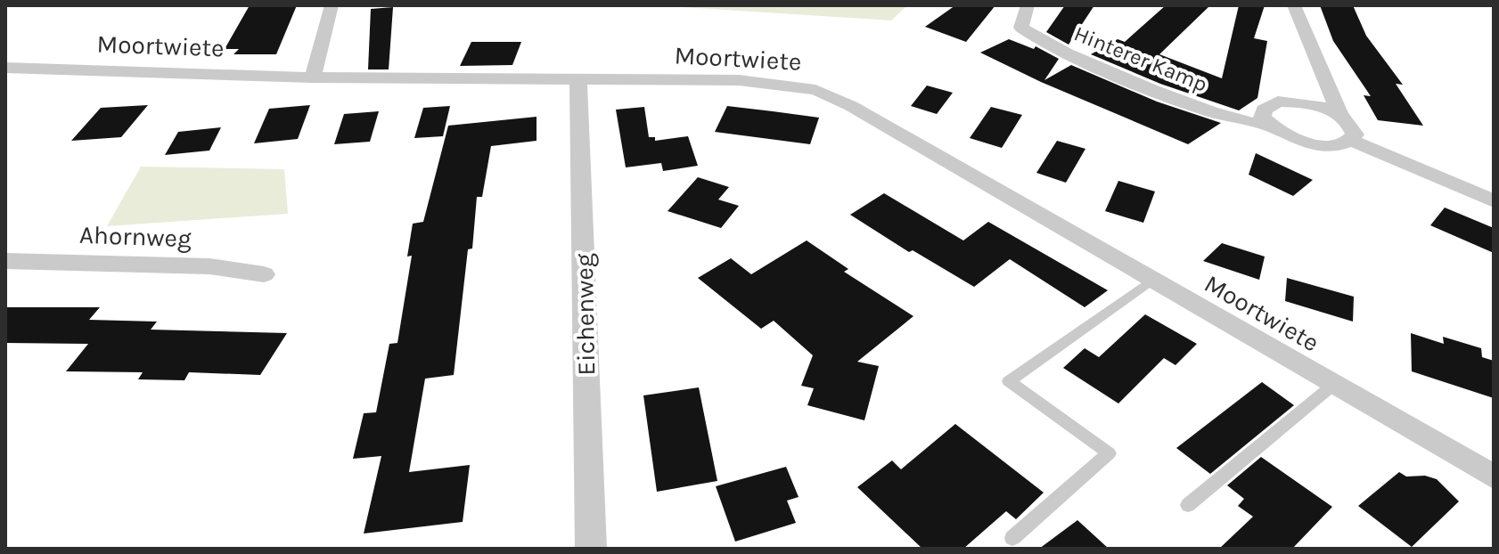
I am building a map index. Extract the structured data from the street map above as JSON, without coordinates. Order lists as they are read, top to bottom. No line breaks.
{"streets":{"street":["Moortwiete","Hinterer Kamp","Ahornweg","Eichenweg"]},"crossings":[["Moortwiete","Eichenweg"]]}
